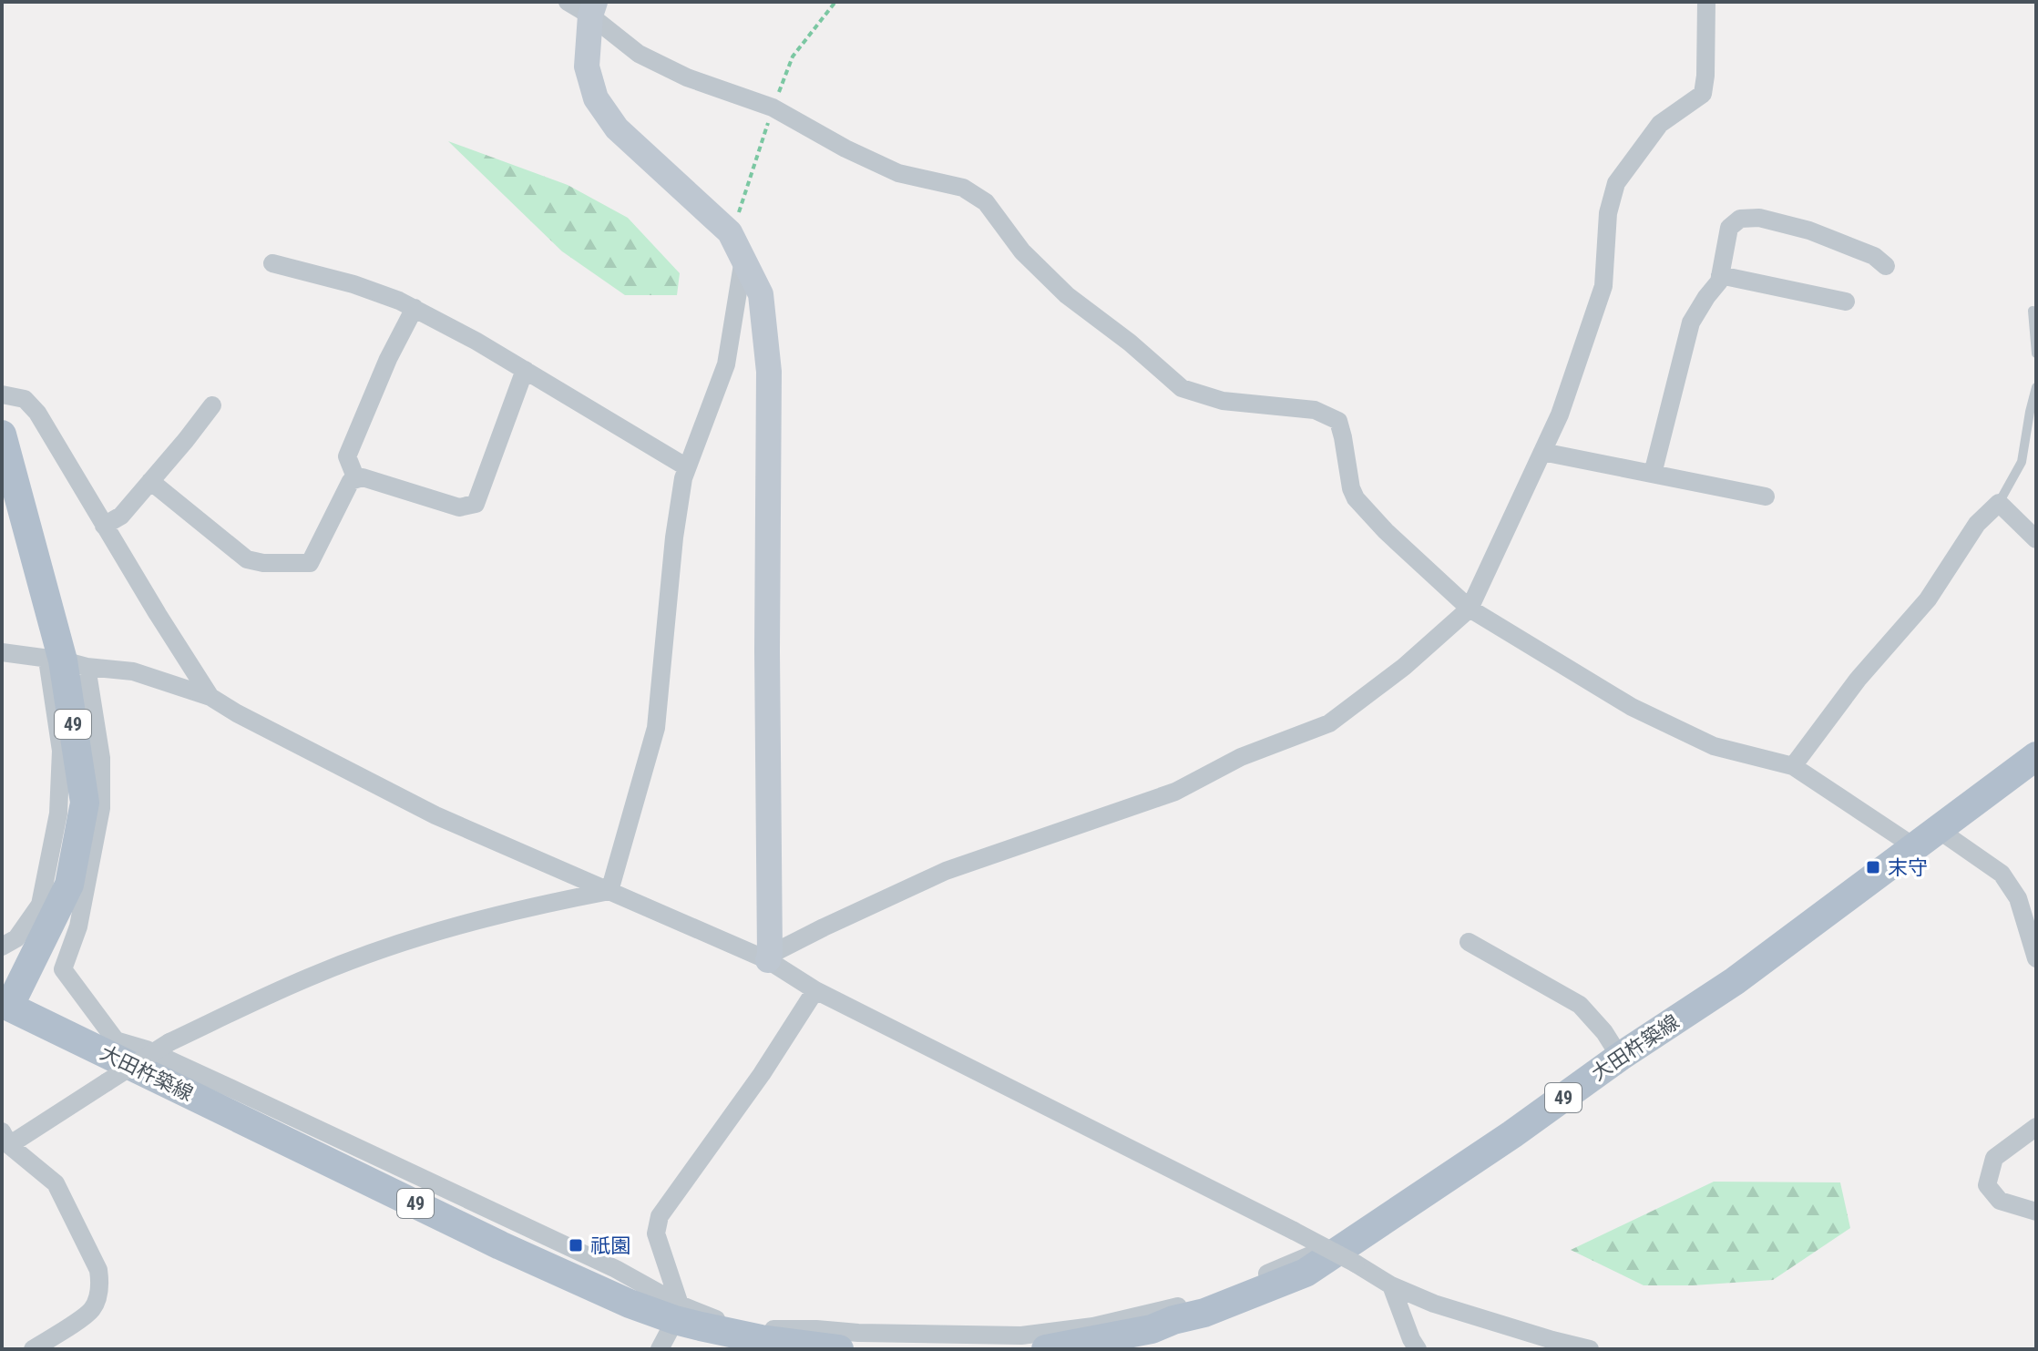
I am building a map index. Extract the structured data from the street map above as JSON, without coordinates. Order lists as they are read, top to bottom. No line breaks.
{"streets":{"main road":["49","大田杵築線"]},"places":{"transit":["末守","祇園"]}}
